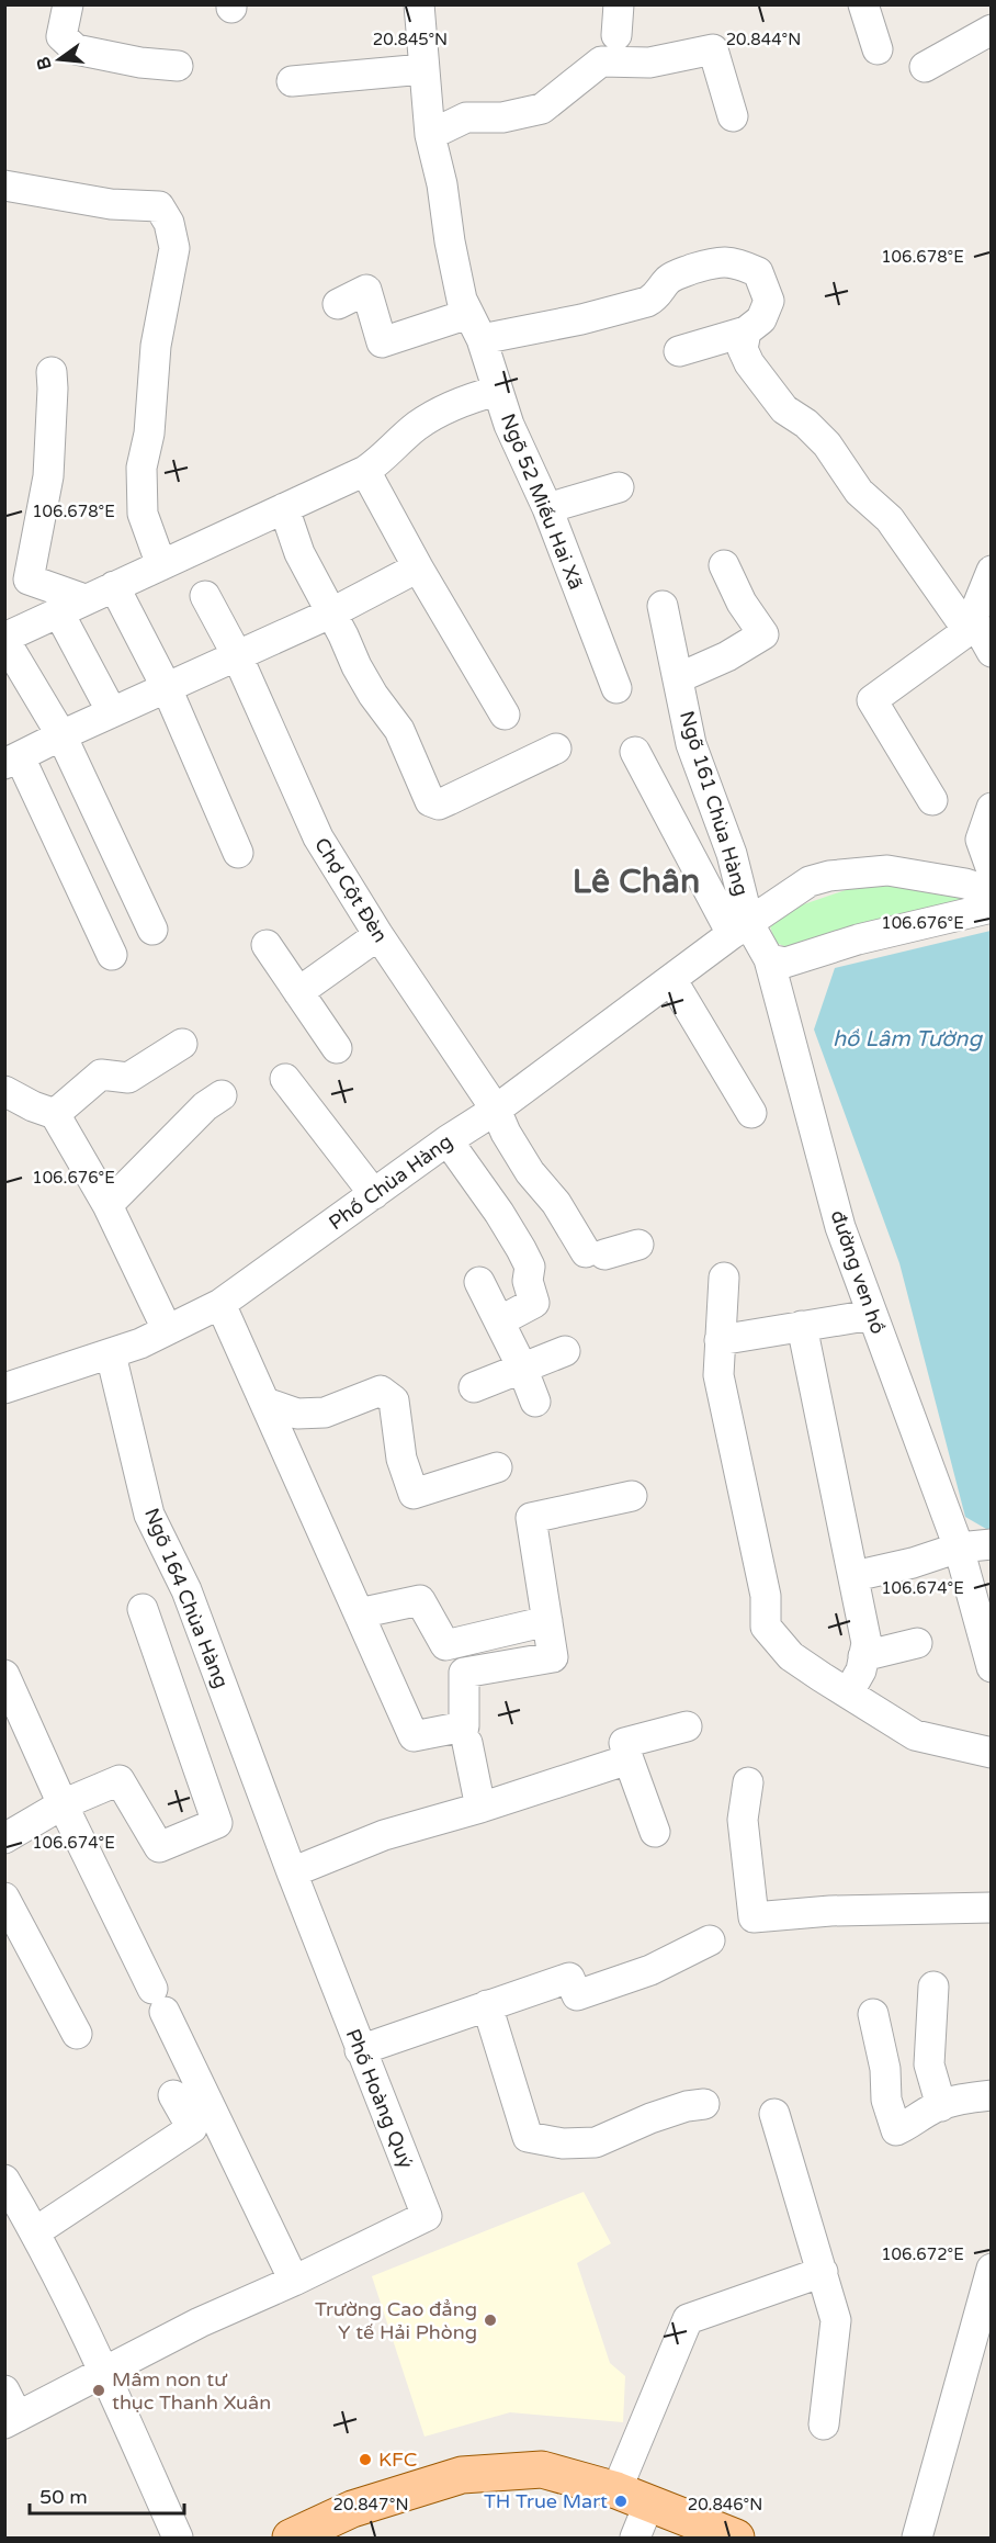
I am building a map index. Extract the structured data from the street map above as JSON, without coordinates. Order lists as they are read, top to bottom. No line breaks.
{"streets":{"street":["Ngõ 52 Miếu Hai Xã","Ngõ 161 Chùa Hàng","Chợ Cột Đèn","Phố Chùa Hàng","đường ven hồ","Ngõ 164 Chùa Hàng","Phố Hoàng Quý"]},"crossings":[["Ngõ 161 Chùa Hàng","Phố Chùa Hàng"],["Chợ Cột Đèn","Phố Chùa Hàng"],["Phố Chùa Hàng","Ngõ 164 Chùa Hàng"],["Ngõ 164 Chùa Hàng","Phố Hoàng Quý"]],"districts":["Lê Chân"],"water":["hồ Lâm Tường"],"places":["Trường Cao đẳng Y tế Hải Phòng","Mâm non tư thục Thanh Xuân","KFC","TH True Mart"],"scale_bar":"50 m","north":"left","coordinates":["20.845°N","20.844°N","106.678°E","106.676°E","106.674°E","106.672°E","20.847°N","20.846°N"]}
